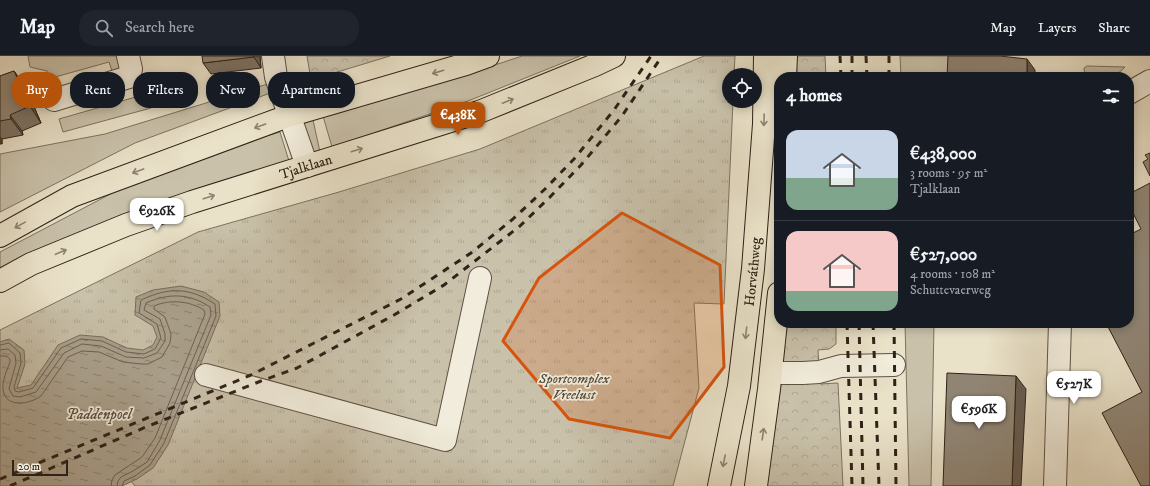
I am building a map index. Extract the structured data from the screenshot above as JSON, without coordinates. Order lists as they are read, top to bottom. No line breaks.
{"streets":{"main road":["Tjalklaan","Horváthweg"]},"water":["Paddenpoel"],"parks":["Sportcomplex Vreelust"],"scale_bar":"20 m","page":{"header":"Map","search":"Search here","nav":["Map","Layers","Share"],"chip":["Buy","Rent","Filters","New","Apartment"],"heading":"4 homes","price":["€438K","€926K","€527K","€596K"],"list":[{"name":"€438,000","note":"3 rooms · 95 m² · Tjalklaan"},{"name":"€527,000","note":"4 rooms · 108 m² · Schuttevaerweg"}],"scale":"20 m"}}
